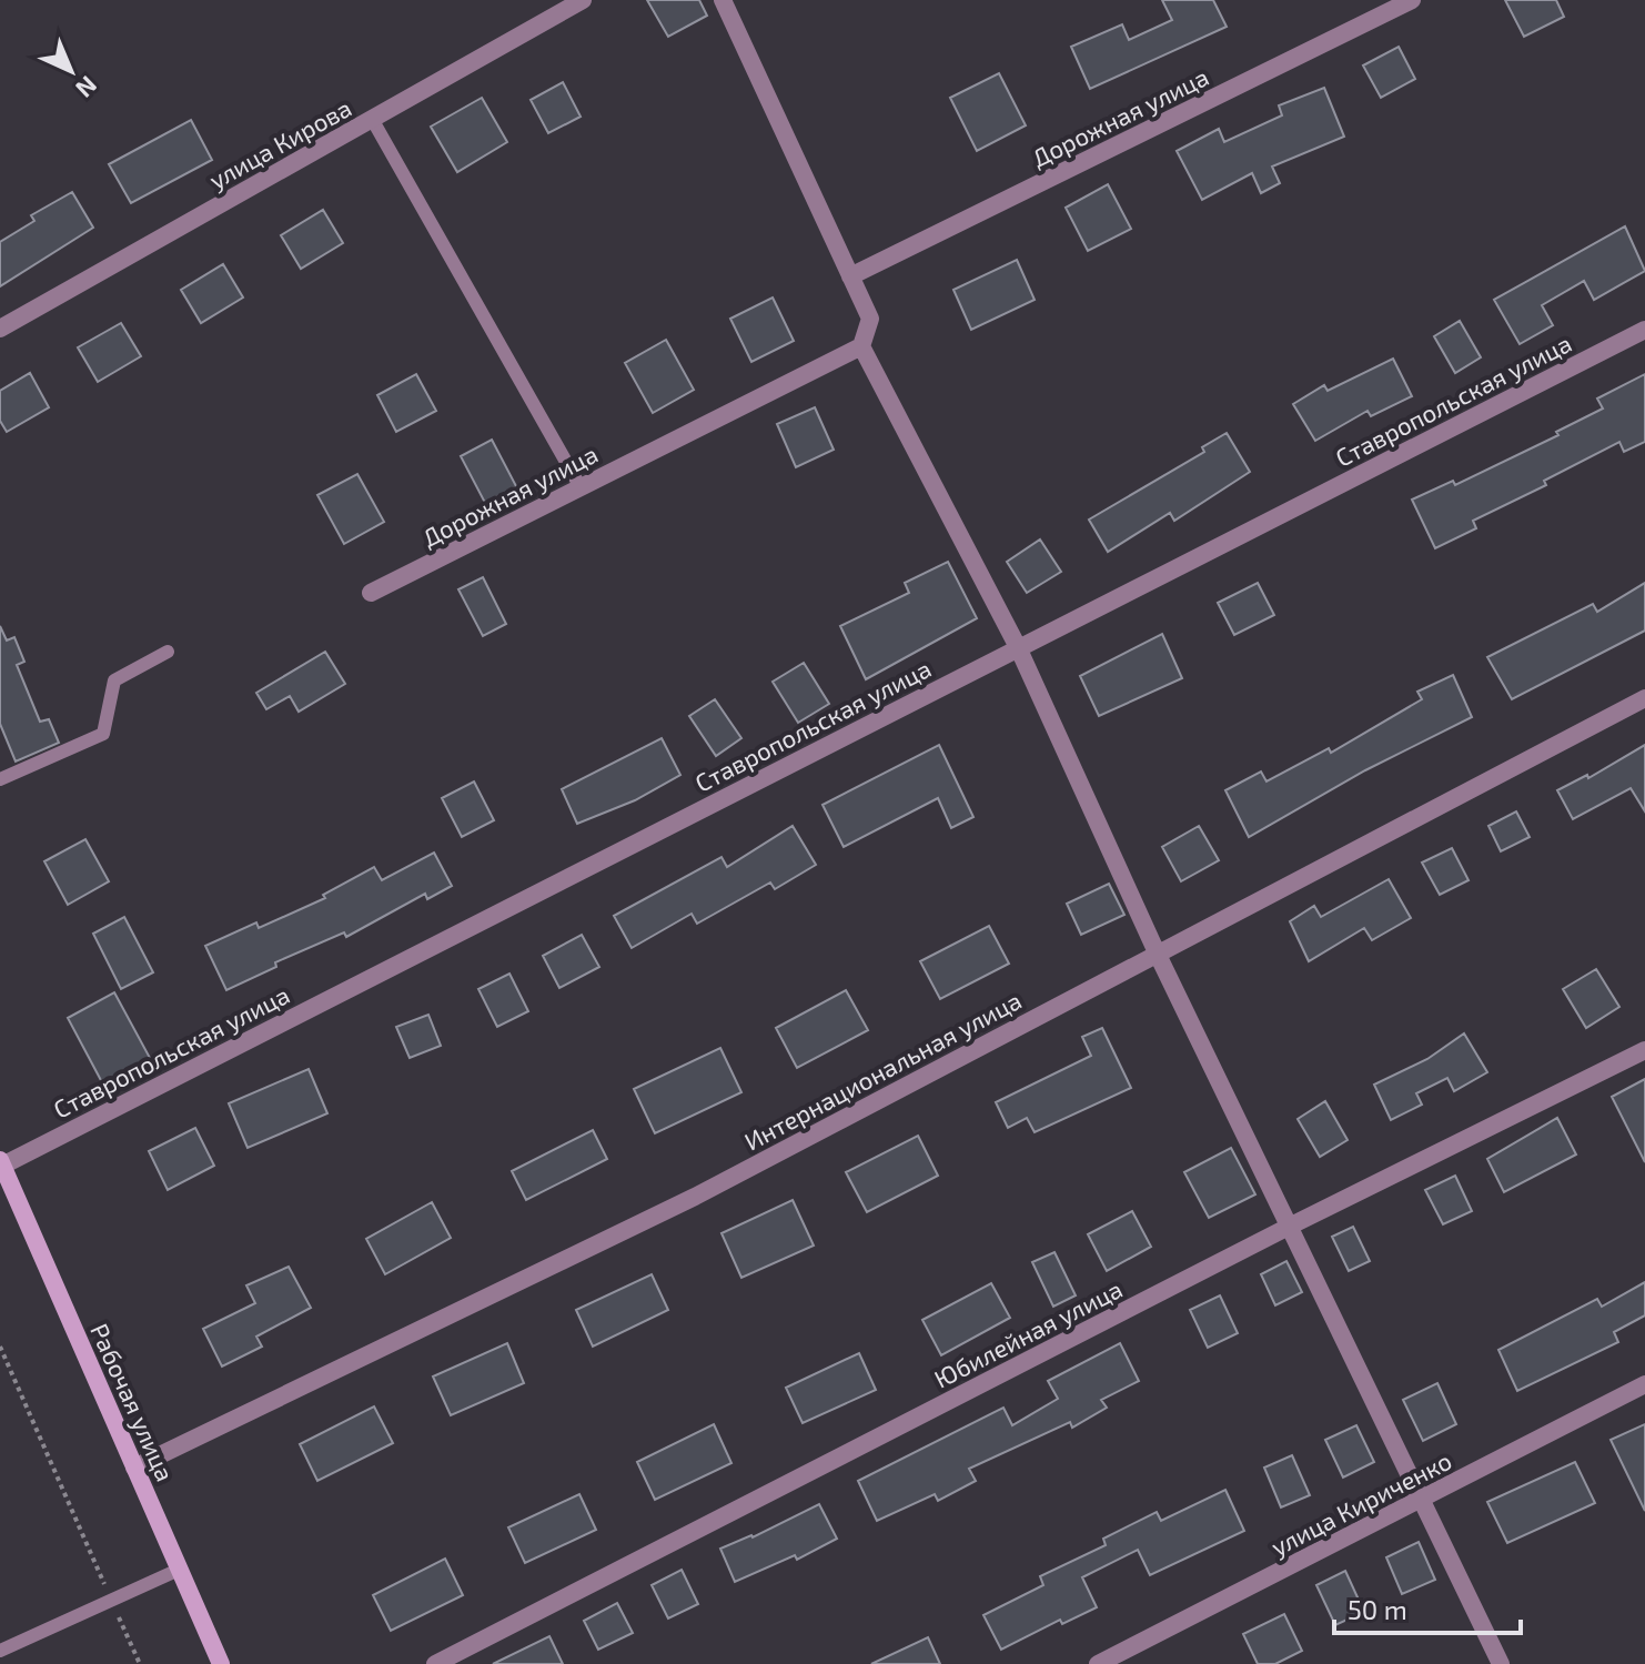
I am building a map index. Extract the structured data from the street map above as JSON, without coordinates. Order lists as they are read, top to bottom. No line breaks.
{"streets":{"street":["Дорожная улица","улица Кирова","Ставропольская улица","Интернациональная улица","Юбилейная улица","Рабочая улица","улица Кириченко"]},"crossings":[["Ставропольская улица","Рабочая улица"],["Интернациональная улица","Рабочая улица"]],"scale_bar":"50 m","north":"bottom right"}
